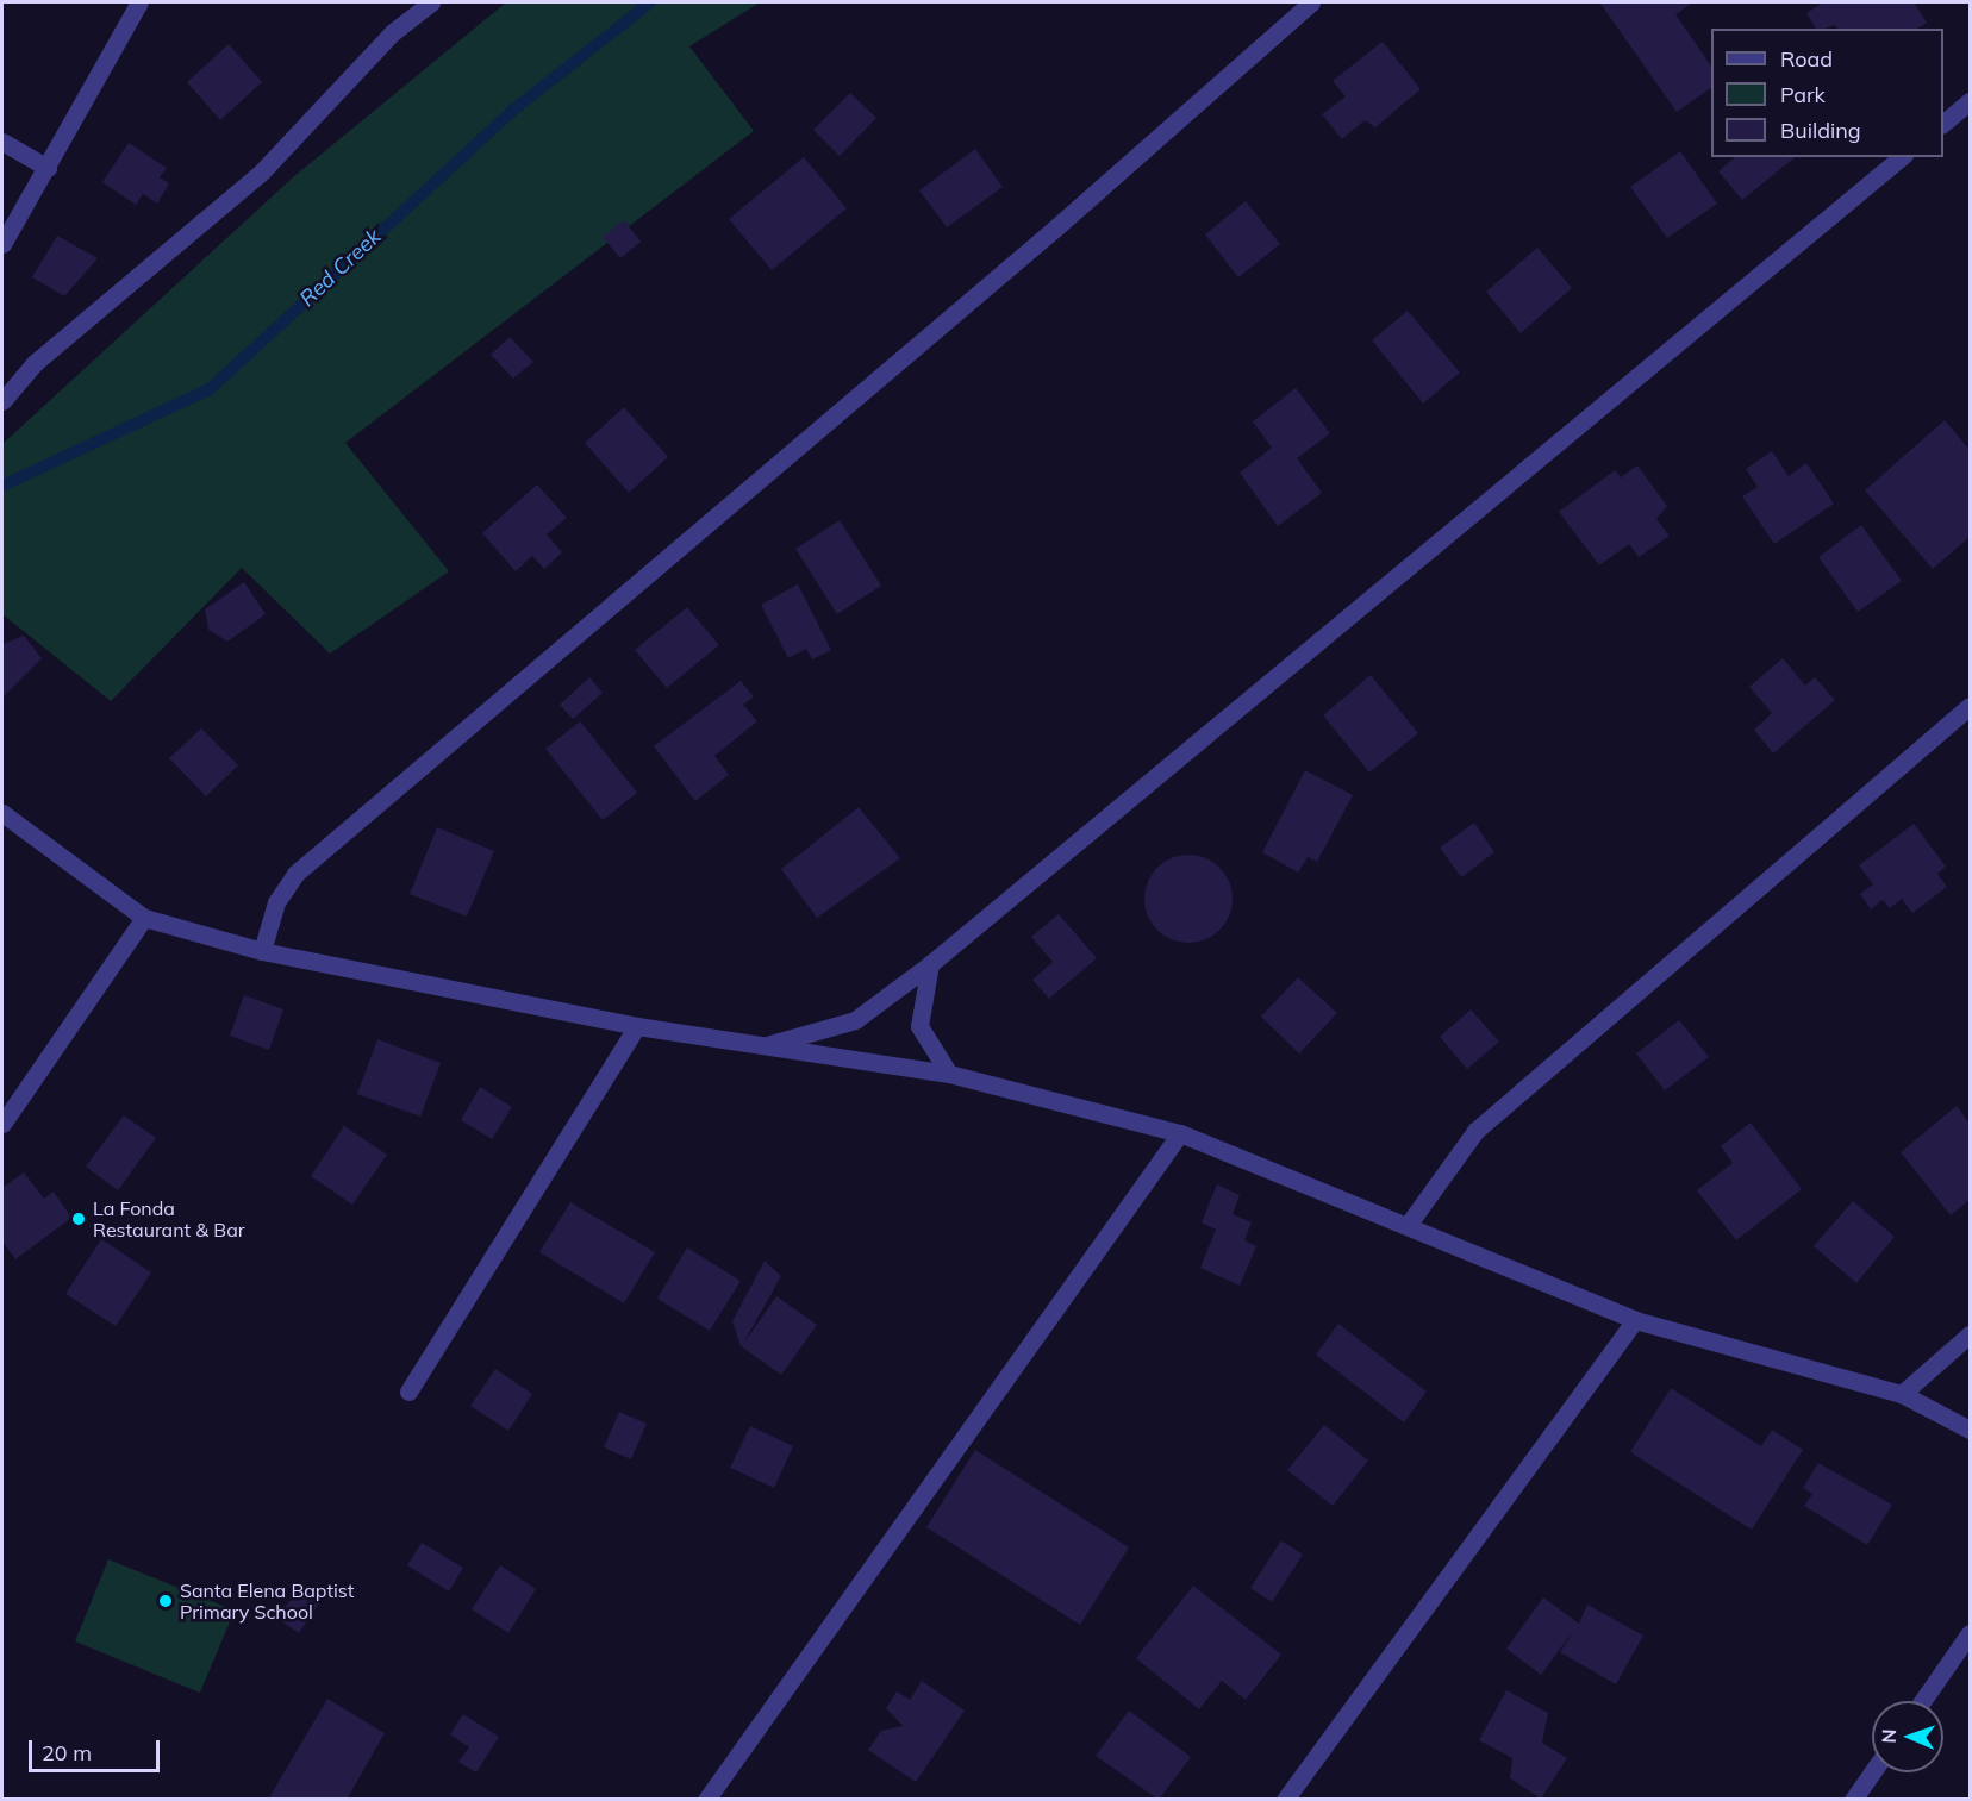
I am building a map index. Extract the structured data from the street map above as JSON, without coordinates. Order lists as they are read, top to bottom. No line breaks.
{"water":["Red Creek"],"places":["La Fonda Restaurant & Bar","Santa Elena Baptist Primary School"],"legend":["Road","Park","Building"],"scale_bar":"20 m","north":"left"}
